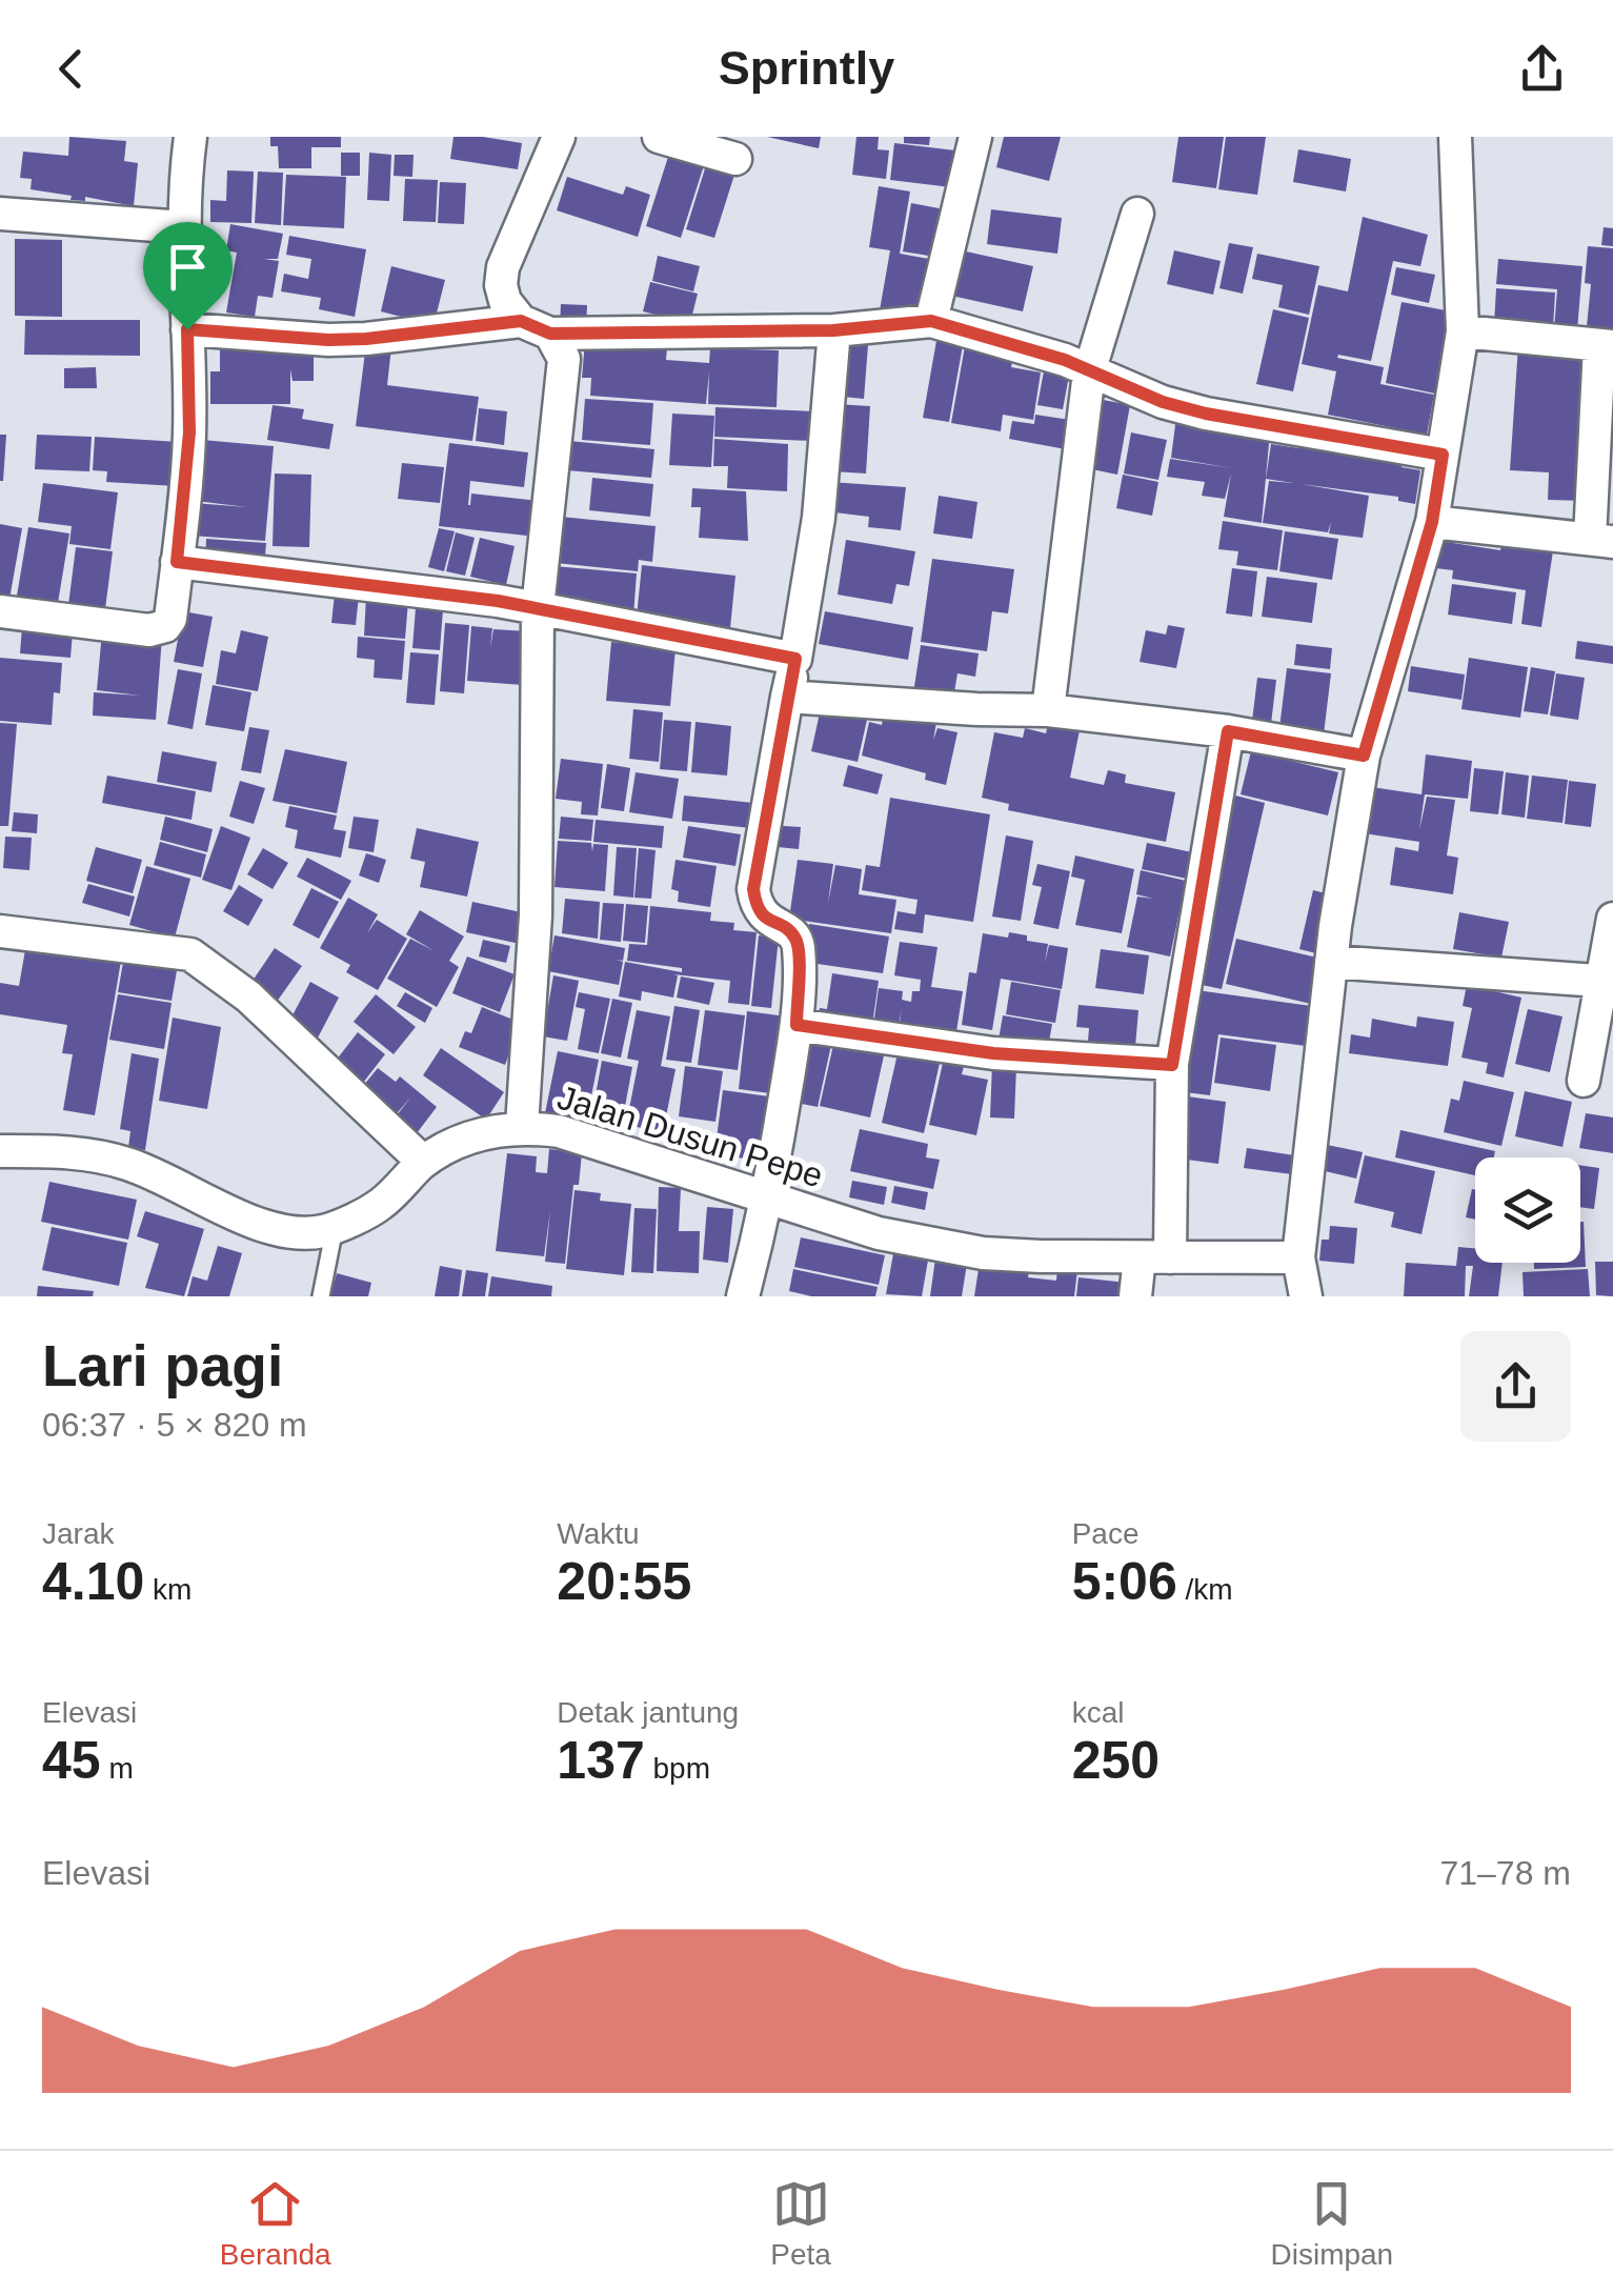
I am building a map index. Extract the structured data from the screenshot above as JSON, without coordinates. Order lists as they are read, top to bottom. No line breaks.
{"streets":{"street":["Jalan Dusun Pepe"]},"page":{"header":"Sprintly","heading":["Lari pagi","06:37 · 5 × 820 m"],"stats":[["Jarak","4.10 km"],["Waktu","20:55"],["Pace","5:06 /km"],["Elevasi","45 m"],["Detak jantung","137 bpm"],["kcal","250"]],"chart":["Elevasi","71–78 m"],"tabs":["Beranda","Peta","Disimpan"]}}
